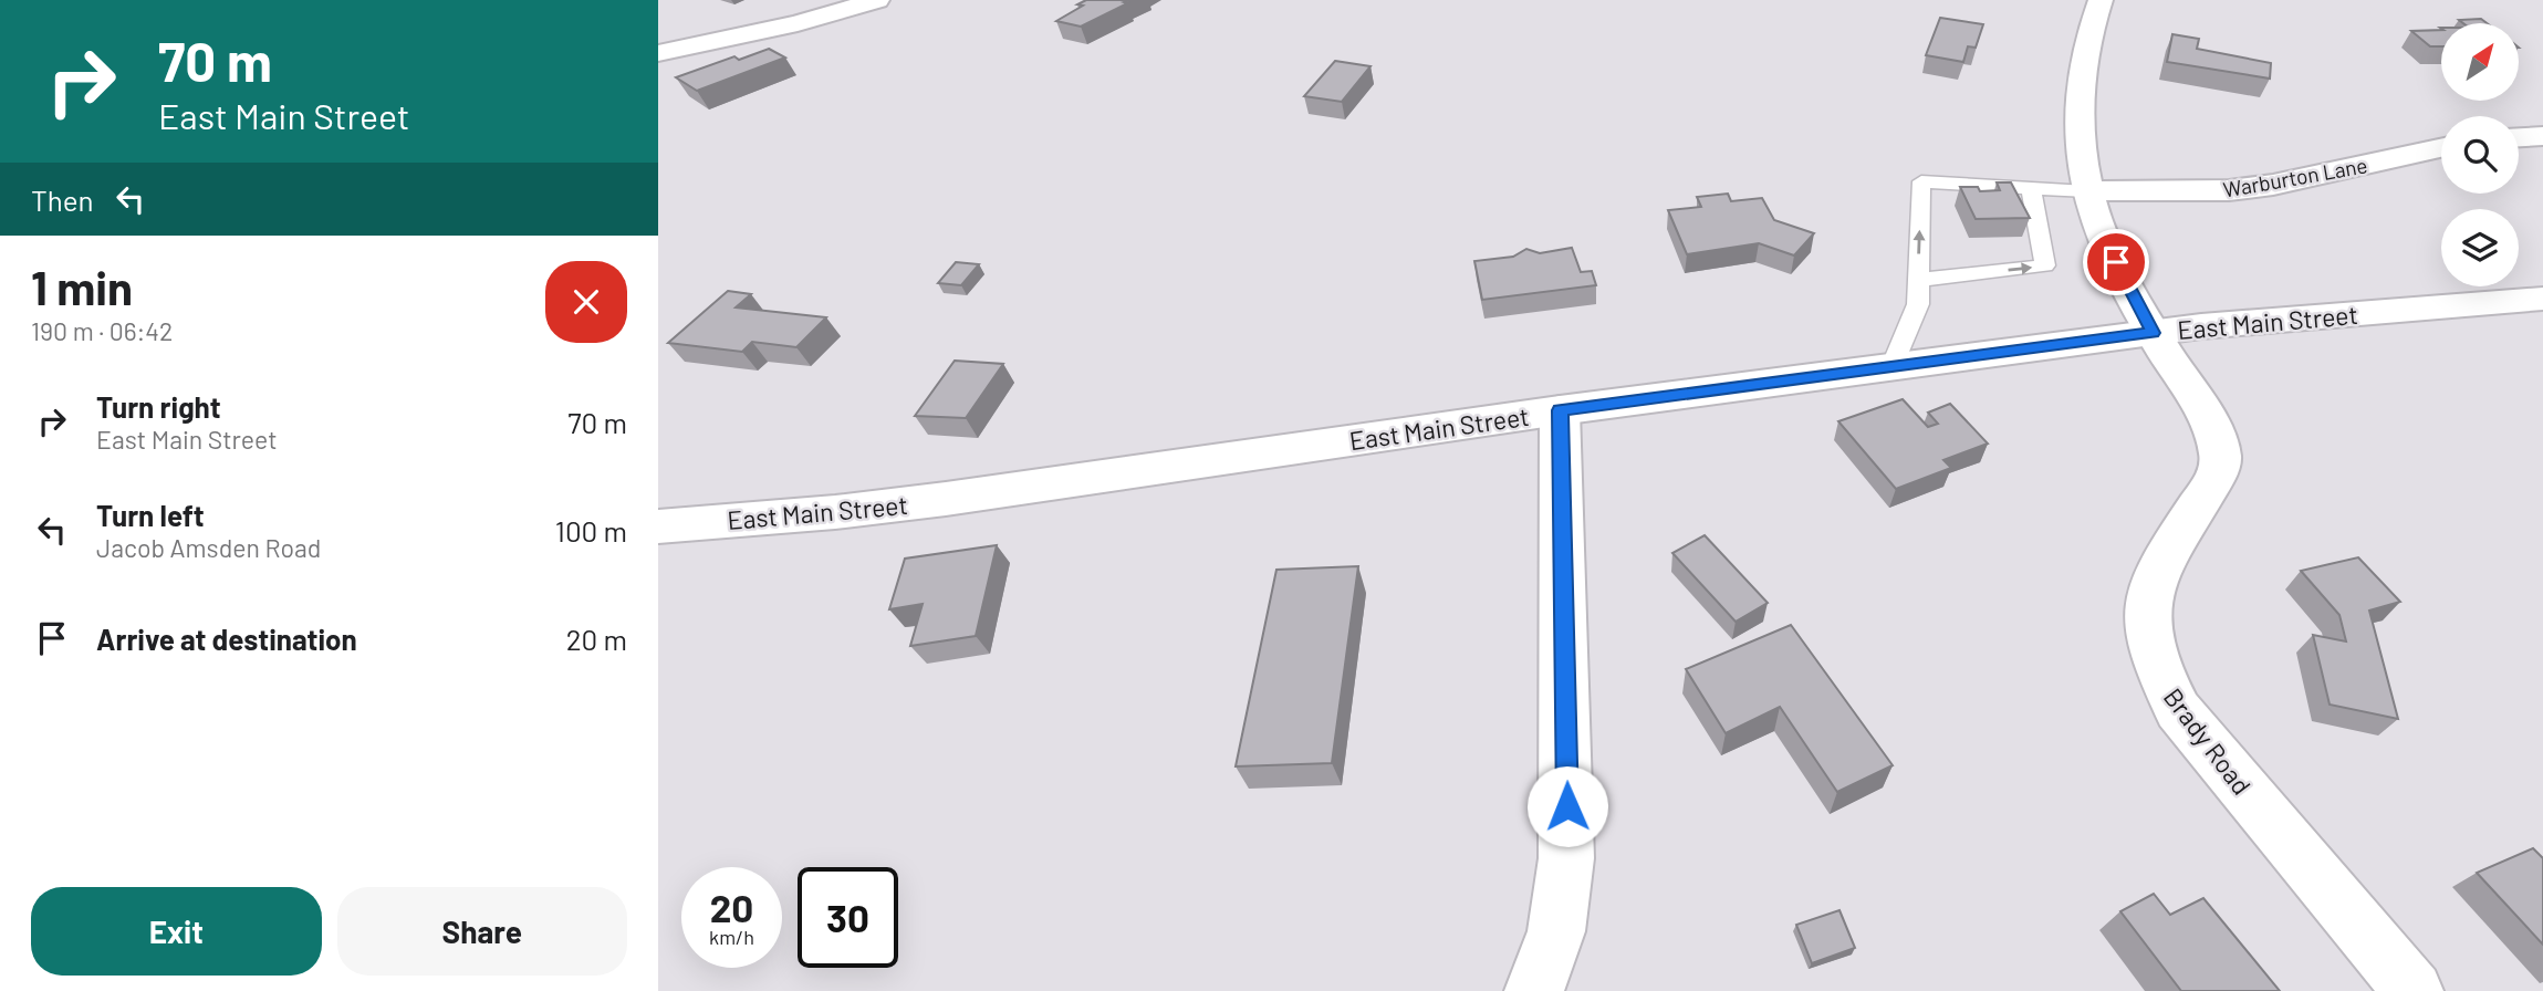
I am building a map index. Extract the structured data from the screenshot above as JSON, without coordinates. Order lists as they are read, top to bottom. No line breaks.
{"streets":{"street":["Warburton Lane","East Main Street","Brady Road"]},"crossings":[["Warburton Lane","Brady Road"],["East Main Street","Brady Road"]],"north":"top right","page":{"turn":["70 m","East Main Street"],"then":"Then","heading":["1 min","190 m · 06:42"],"list":[{"name":"Turn right","note":"East Main Street","value":"70 m"},{"name":"Turn left","note":"Jacob Amsden Road","value":"100 m"},{"name":"Arrive at destination","value":"20 m"}],"speed":"20 km/h","limit":"30","buttons":["Exit","Share"]}}
